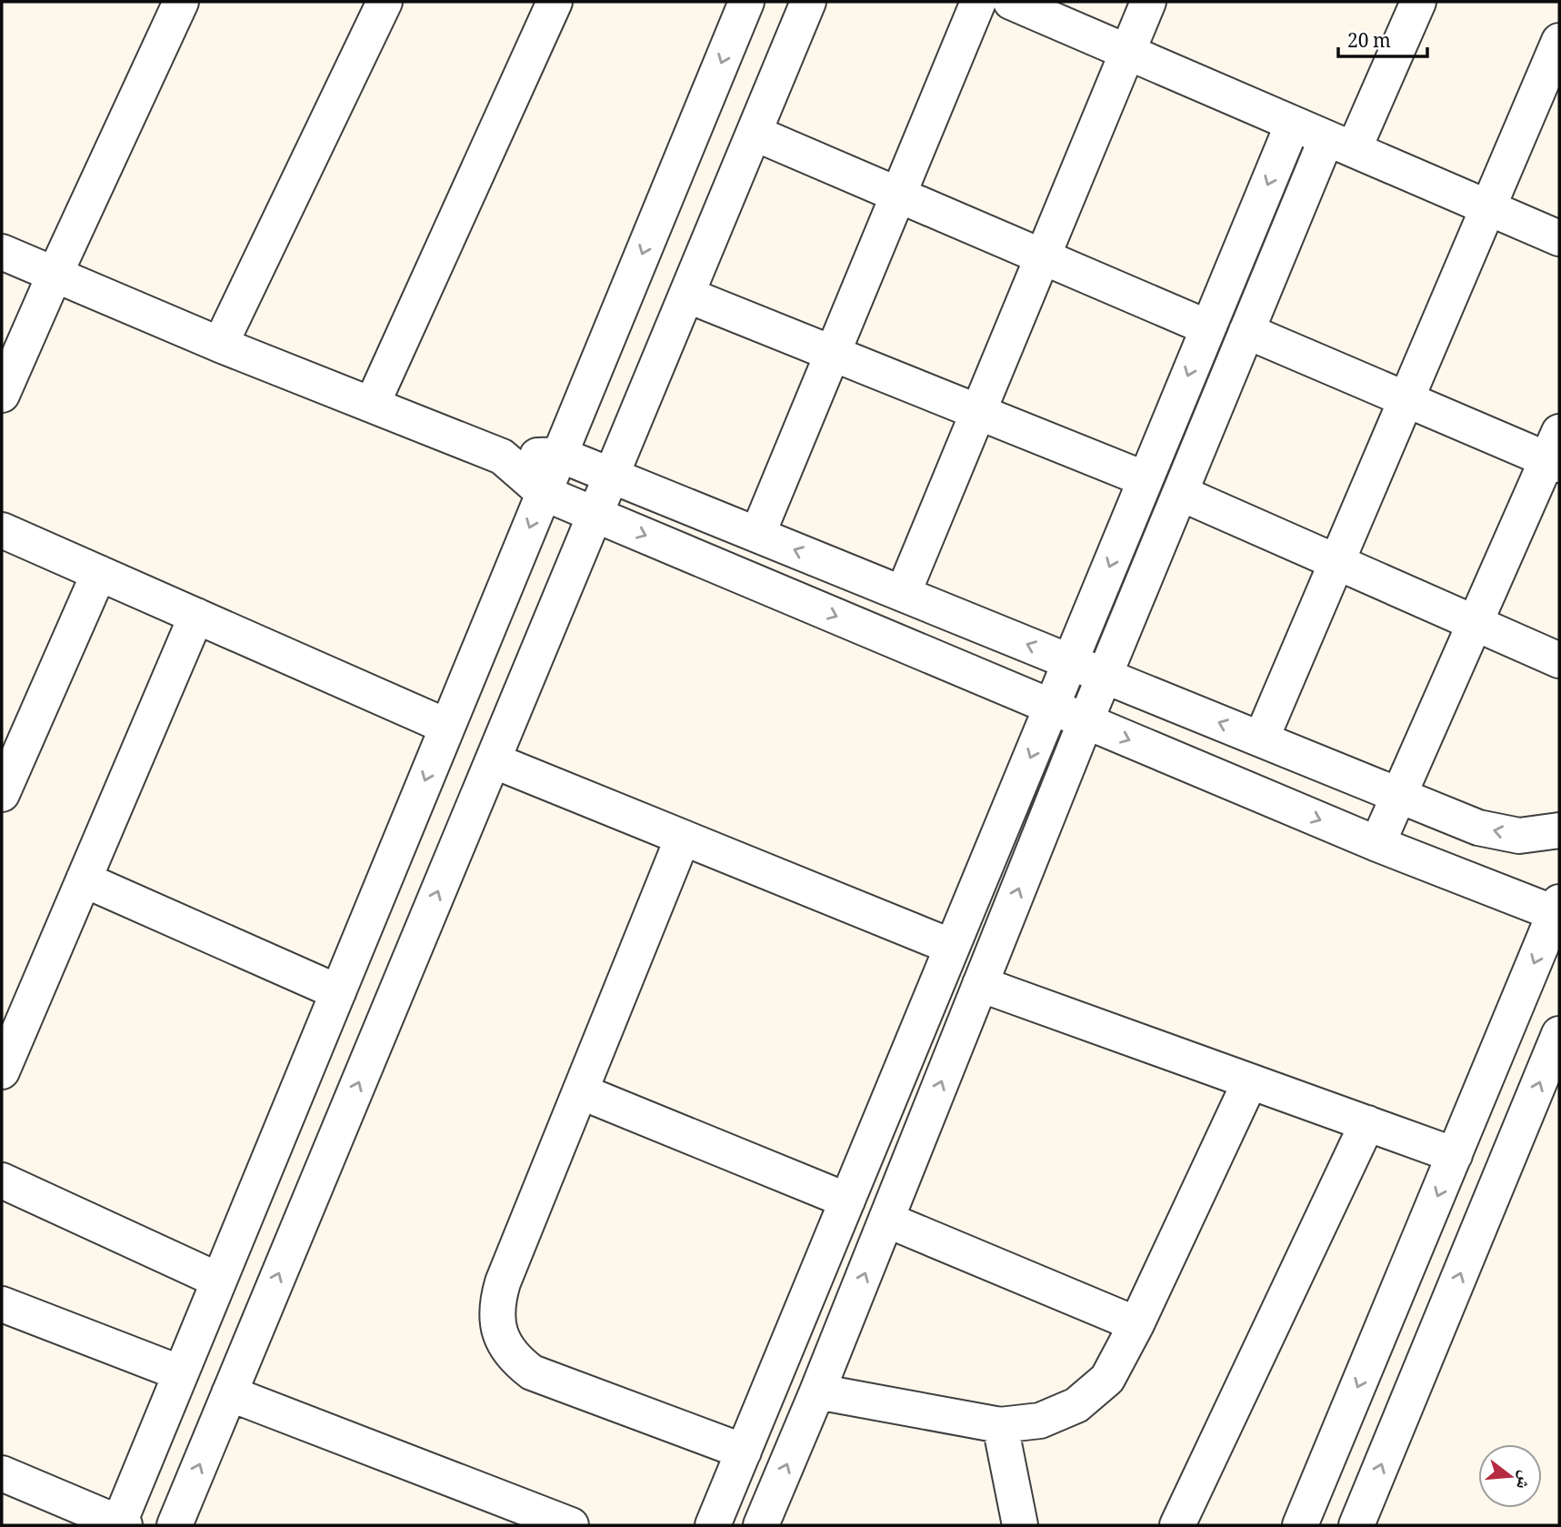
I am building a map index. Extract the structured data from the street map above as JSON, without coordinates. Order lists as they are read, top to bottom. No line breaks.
{"scale_bar":"20 m","north":"right"}
